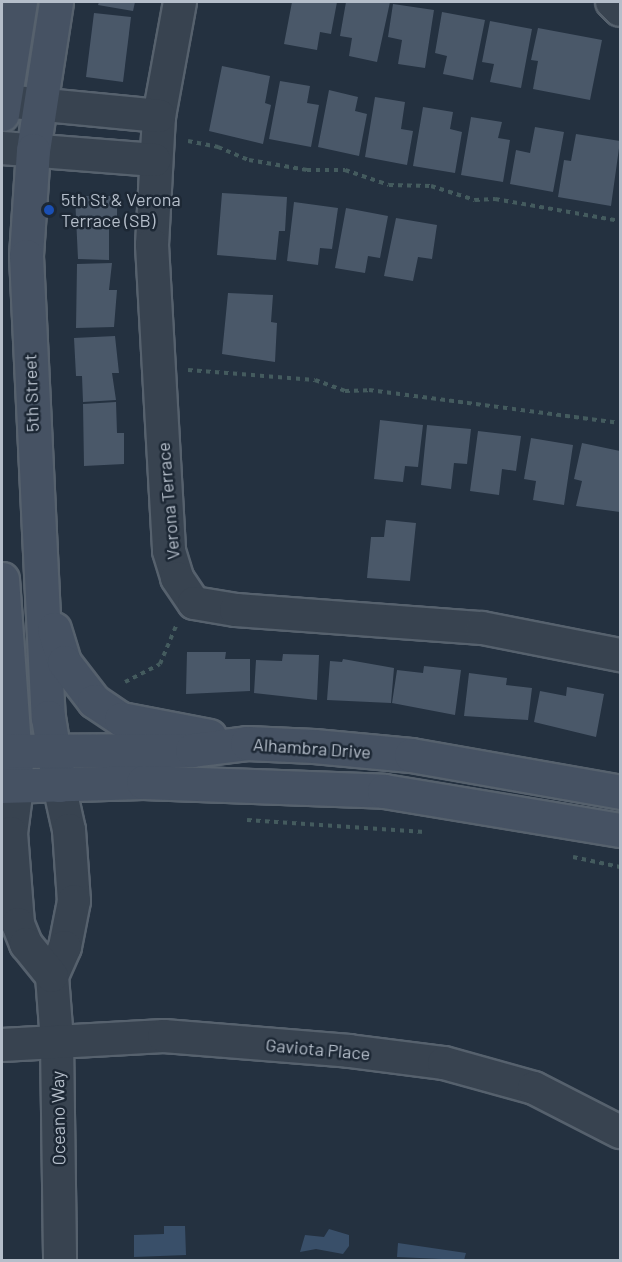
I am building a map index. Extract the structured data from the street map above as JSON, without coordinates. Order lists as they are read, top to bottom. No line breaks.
{"streets":{"main road":["5th Street","Alhambra Drive"],"street":["Verona Terrace","Gaviota Place","Oceano Way"]},"crossings":[["5th Street","Alhambra Drive"],["5th Street","Oceano Way"],["Gaviota Place","Oceano Way"]],"places":["5th St & Verona Terrace (SB)"]}
